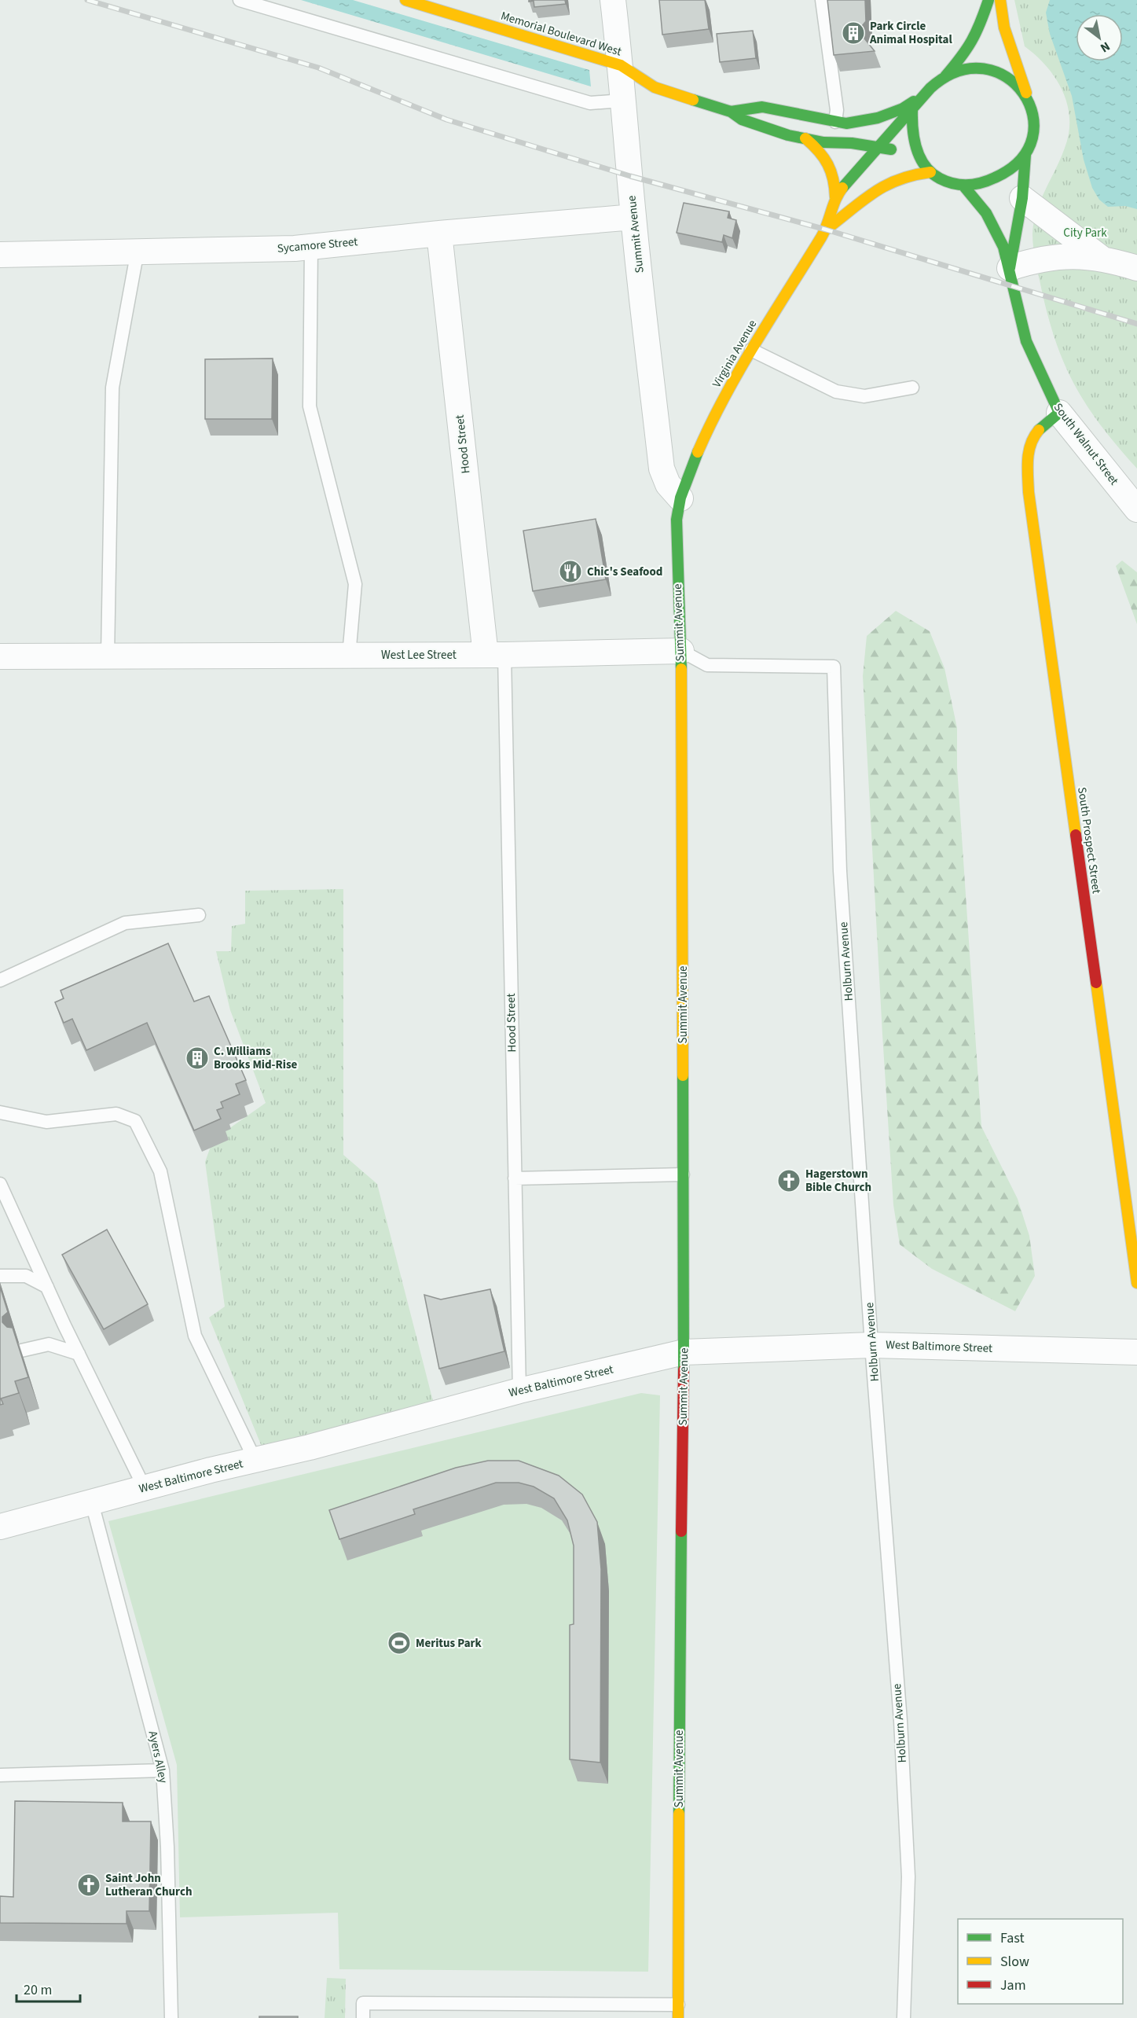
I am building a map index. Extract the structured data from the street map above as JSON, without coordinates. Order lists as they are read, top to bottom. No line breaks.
{"streets":{"main road":["Memorial Boulevard West","Summit Avenue","Virginia Avenue","South Walnut Street","South Prospect Street"],"street":["Sycamore Street","Hood Street","West Lee Street","West Baltimore Street"],"lane":["Holburn Avenue","Ayers Alley"]},"crossings":[["Memorial Boulevard West","Summit Avenue"],["Memorial Boulevard West","Virginia Avenue"],["Memorial Boulevard West","South Walnut Street"],["Summit Avenue","Sycamore Street"],["Summit Avenue","Virginia Avenue"],["Summit Avenue","West Lee Street"],["Summit Avenue","West Baltimore Street"],["Sycamore Street","Hood Street"],["Virginia Avenue","South Walnut Street"],["Hood Street","West Lee Street"],["Hood Street","West Baltimore Street"],["South Walnut Street","South Prospect Street"],["West Lee Street","Holburn Avenue"],["Holburn Avenue","West Baltimore Street"],["West Baltimore Street","Ayers Alley"]],"parks":["City Park"],"places":{"building":["Park Circle Animal Hospital","C. Williams Brooks Mid‐Rise"],"restaurant":["Chic's Seafood"],"church":["Hagerstown Bible Church","Saint John Lutheran Church"],"sports":["Meritus Park"]},"legend":["Fast","Slow","Jam"],"scale_bar":"20 m","north":"bottom right"}
